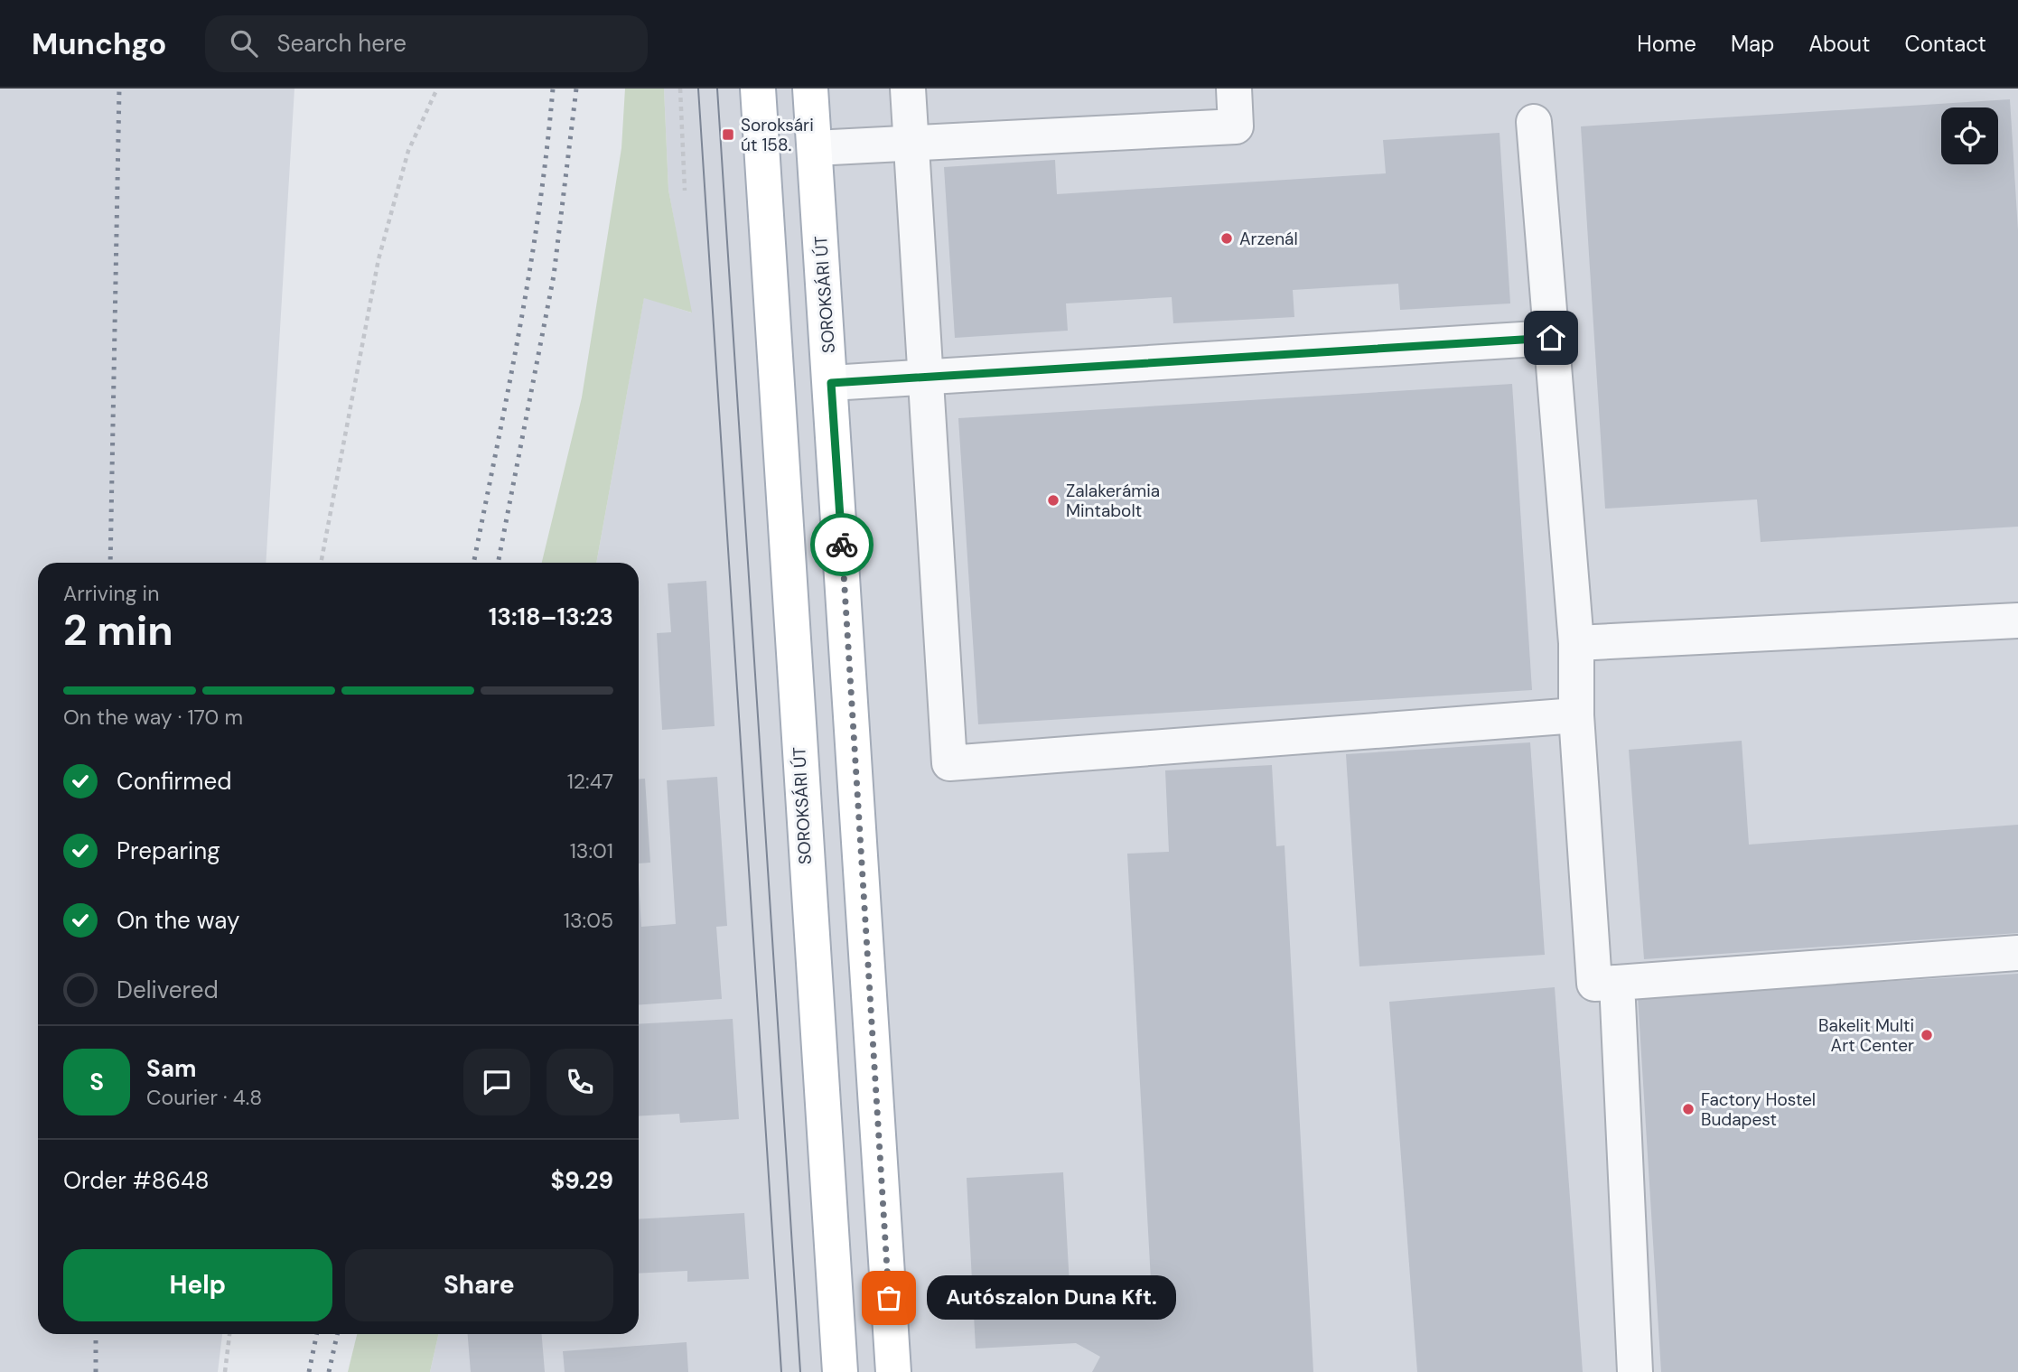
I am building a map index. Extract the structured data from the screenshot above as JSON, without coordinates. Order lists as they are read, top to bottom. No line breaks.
{"streets":{"main road":["SOROKSÁRI ÚT"]},"places":{"transit":["Soroksári út 158."],"other":["Arzenál","Zalakerámia Mintabolt","Bakelit Multi Art Center","Factory Hostel Budapest","Autószalon Duna Kft."]},"page":{"header":"Munchgo","search":"Search here","nav":["Home","Map","About","Contact"],"heading":["2 min","Arriving in","13:18–13:23"],"panel":["Sam","Courier · 4.8","Order #8648","$9.29"],"bar":"On the way · 170 m","list":[["Confirmed","12:47"],["Preparing","13:01"],["On the way","13:05"],"Delivered"],"round":"S","buttons":["Help","Share"],"bubble":"Autószalon Duna Kft."}}
